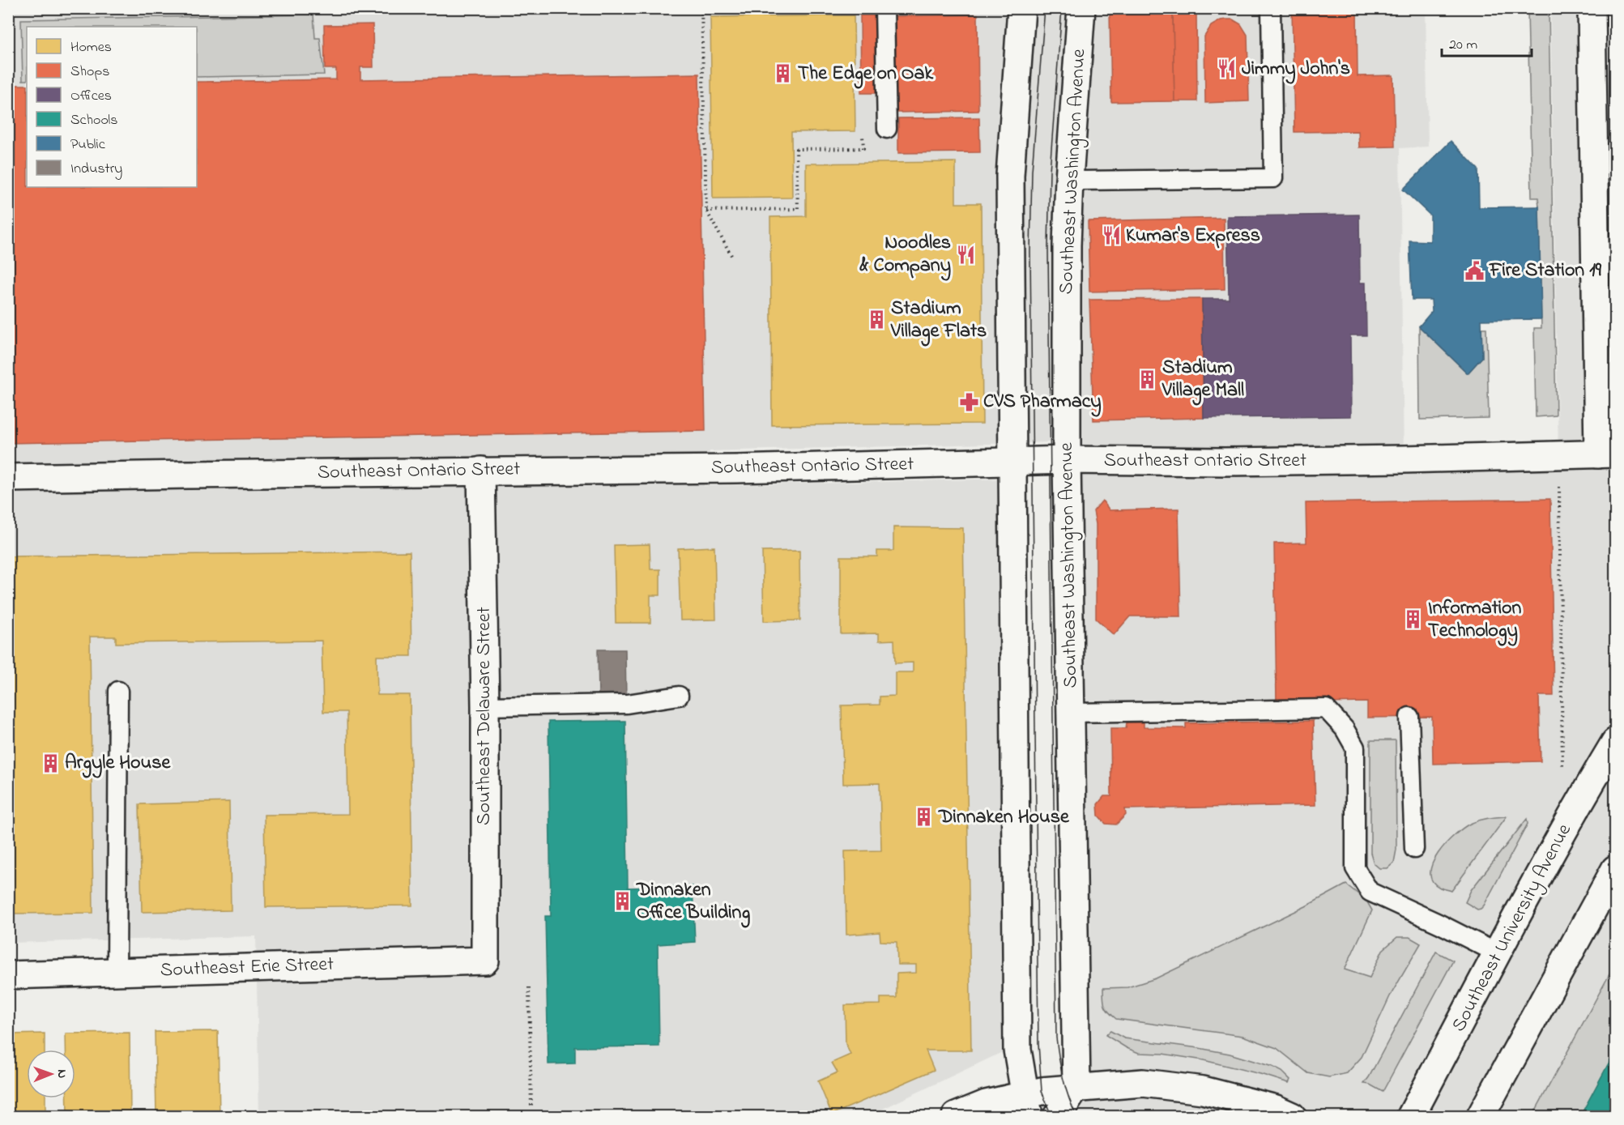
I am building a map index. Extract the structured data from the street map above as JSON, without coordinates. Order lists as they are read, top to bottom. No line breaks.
{"streets":{"street":["Southeast Washington Avenue","Southeast Ontario Street","Southeast Delaware Street","Southeast University Avenue","Southeast Erie Street"]},"crossings":[["Southeast Washington Avenue","Southeast Ontario Street"],["Southeast Ontario Street","Southeast Delaware Street"],["Southeast Delaware Street","Southeast Erie Street"]],"places":{"restaurant":["Jimmy John's","Kumar's Express","Noodles & Company"],"building":["The Edge on Oak","Stadium Village Flats","Stadium Village Mall","Information Technology","Argyle House","Dinnaken House","Dinnaken Office Building"],"public building":["Fire Station 19"],"pharmacy":["CVS Pharmacy"]},"legend":["Homes","Shops","Offices","Schools","Public","Industry"],"scale_bar":"20 m","north":"right"}
